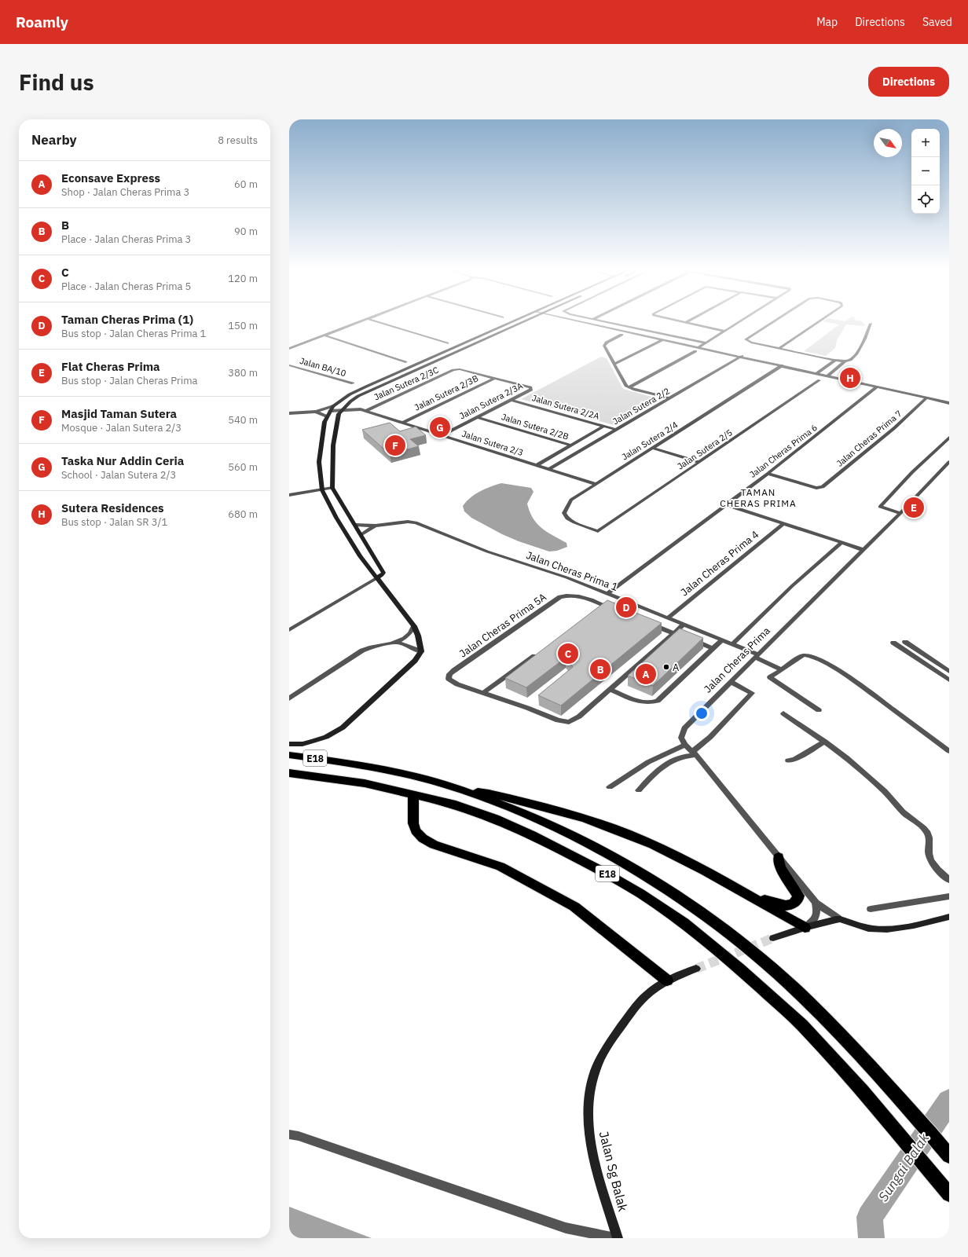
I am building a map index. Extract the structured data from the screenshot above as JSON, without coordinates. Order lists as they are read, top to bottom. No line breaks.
{"streets":{"highway":["E18"],"street":["Jalan BA/10","Jalan Sutera 2/3C","Jalan Sutera 2/3B","Jalan Sutera 2/3A","Jalan Sutera 2/2","Jalan Sutera 2/2A","Jalan Sutera 2/2B","Jalan Cheras Prima 7","Jalan Sutera 2/4","Jalan Sutera 2/3","Jalan Sutera 2/5","Jalan Cheras Prima 6","Jalan Cheras Prima 4","Jalan Cheras Prima 1","Jalan Cheras Prima 5A","Jalan Cheras Prima","Jalan Sg Balak"]},"crossings":[["Jalan Sutera 2/3C","Jalan Sutera 2/3B"],["Jalan Sutera 2/3C","Jalan Sutera 2/3A"],["Jalan Sutera 2/3C","Jalan Sutera 2/3"],["Jalan Sutera 2/3B","Jalan Sutera 2/3A"],["Jalan Sutera 2/3B","Jalan Sutera 2/3"],["Jalan Sutera 2/3A","Jalan Sutera 2/2A"],["Jalan Sutera 2/3A","Jalan Sutera 2/2B"],["Jalan Sutera 2/3A","Jalan Sutera 2/3"],["Jalan Sutera 2/2","Jalan Sutera 2/2A"],["Jalan Sutera 2/2","Jalan Sutera 2/3"],["Jalan Cheras Prima 7","Jalan Cheras Prima 6"],["Jalan Sutera 2/4","Jalan Sutera 2/3"],["Jalan Sutera 2/4","Jalan Sutera 2/5"],["Jalan Cheras Prima 6","Jalan Cheras Prima 1"],["Jalan Cheras Prima 4","Jalan Cheras Prima 1"],["Jalan Cheras Prima 1","Jalan Cheras Prima"]],"districts":["TAMAN CHERAS PRIMA"],"water":["Sungai Balak"],"places":["A"],"north":"bottom right","page":{"header":"Roamly","nav":["Map","Directions","Saved"],"buttons":"Directions","title":"Find us","heading":["Nearby","8 results"],"map_buttons":["+","−"],"list":[{"mark":"A","name":"Econsave Express","note":"Shop · Jalan Cheras Prima 3","value":"60 m"},{"mark":"B","name":"B","note":"Place · Jalan Cheras Prima 3","value":"90 m"},{"mark":"C","name":"C","note":"Place · Jalan Cheras Prima 5","value":"120 m"},{"mark":"D","name":"Taman Cheras Prima (1)","note":"Bus stop · Jalan Cheras Prima 1","value":"150 m"},{"mark":"E","name":"Flat Cheras Prima","note":"Bus stop · Jalan Cheras Prima","value":"380 m"},{"mark":"F","name":"Masjid Taman Sutera","note":"Mosque · Jalan Sutera 2/3","value":"540 m"},{"mark":"G","name":"Taska Nur Addin Ceria","note":"School · Jalan Sutera 2/3","value":"560 m"},{"mark":"H","name":"Sutera Residences","note":"Bus stop · Jalan SR 3/1","value":"680 m"}],"pins":["H","G","F","E","D","C","B","A"]}}
